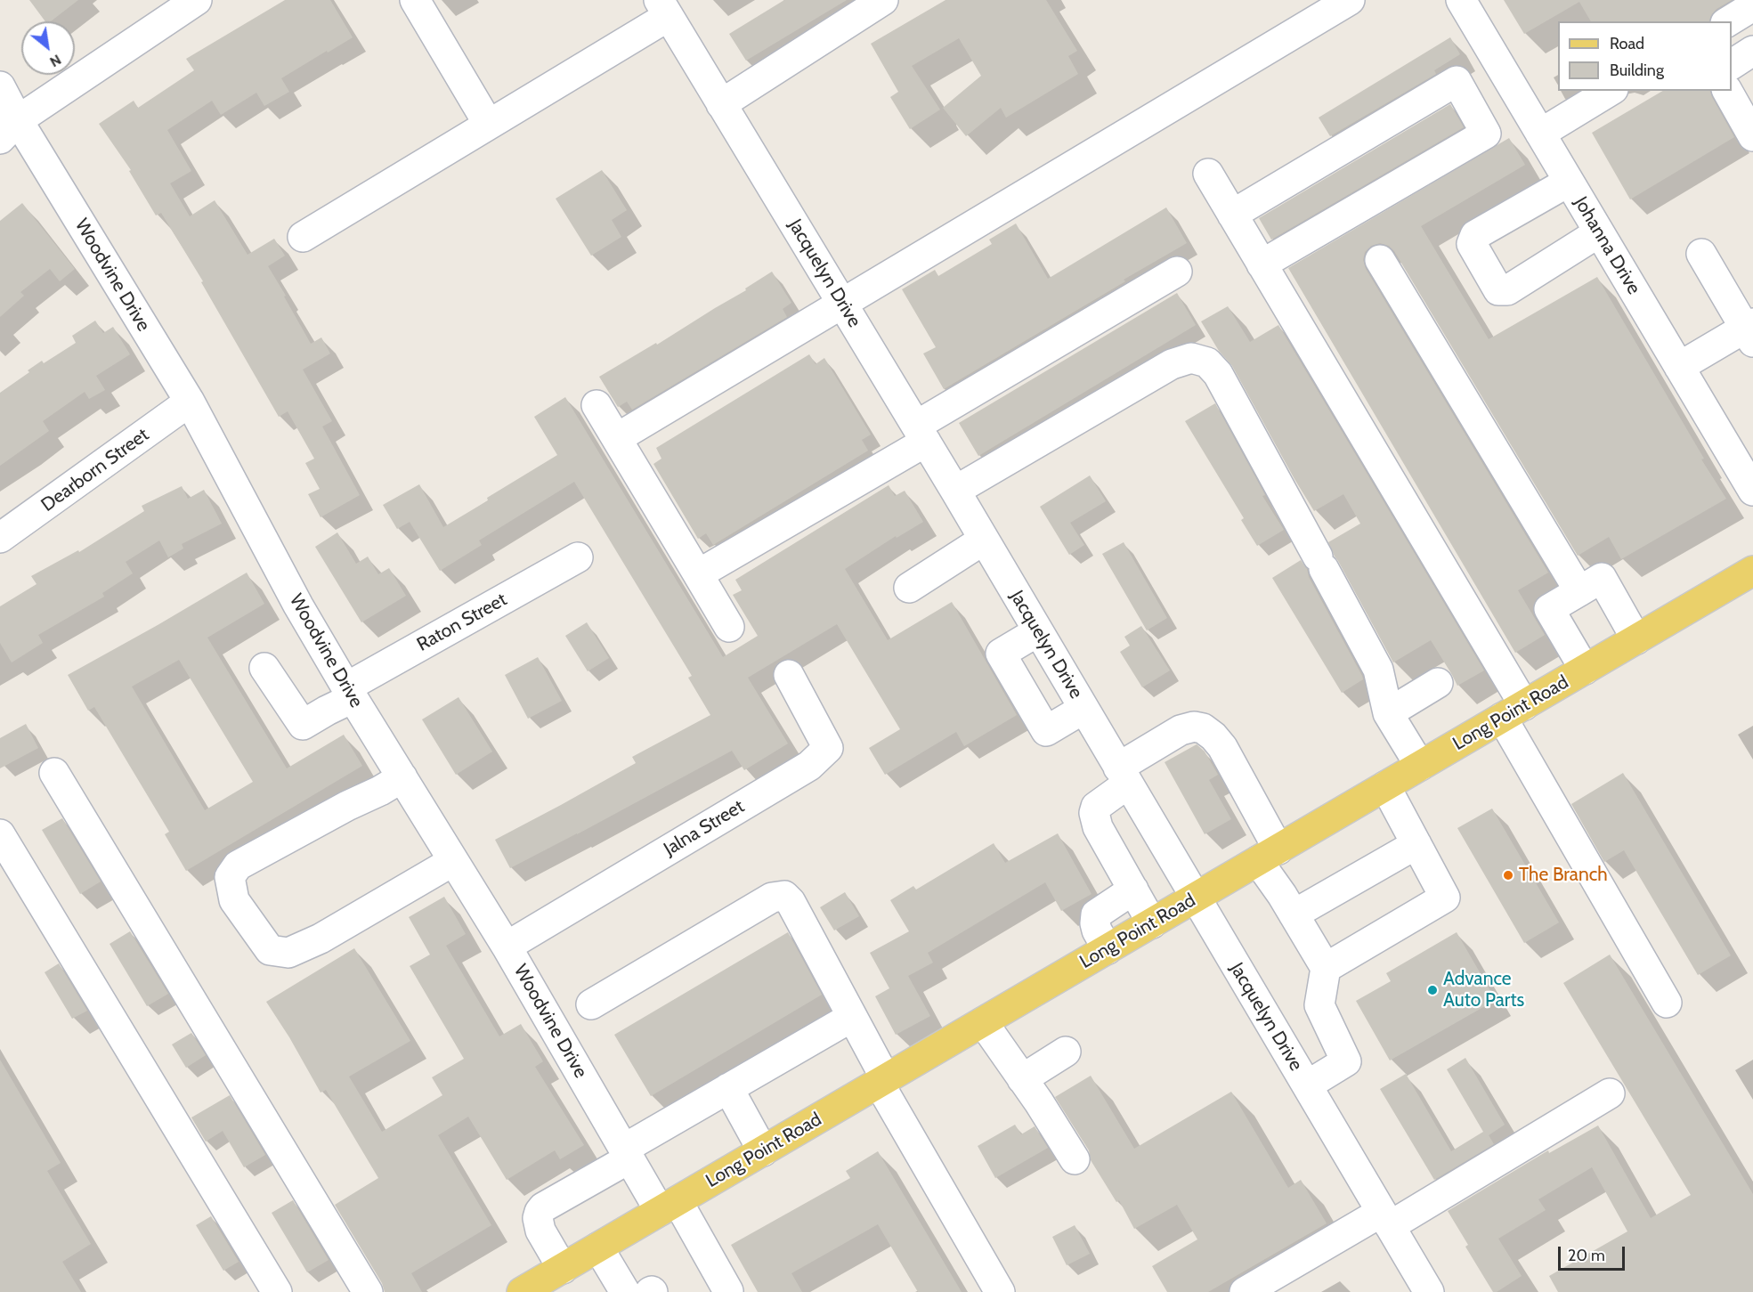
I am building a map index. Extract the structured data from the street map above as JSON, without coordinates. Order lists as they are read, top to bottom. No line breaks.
{"streets":{"main road":["Long Point Road"],"street":["Johanna Drive","Jacquelyn Drive","Woodvine Drive","Dearborn Street","Raton Street","Jalna Street"]},"crossings":[["Jacquelyn Drive","Long Point Road"],["Woodvine Drive","Dearborn Street"],["Woodvine Drive","Raton Street"],["Woodvine Drive","Long Point Road"],["Woodvine Drive","Jalna Street"]],"places":["The Branch","Advance Auto Parts"],"legend":["Road","Building"],"scale_bar":"20 m","north":"bottom right"}
